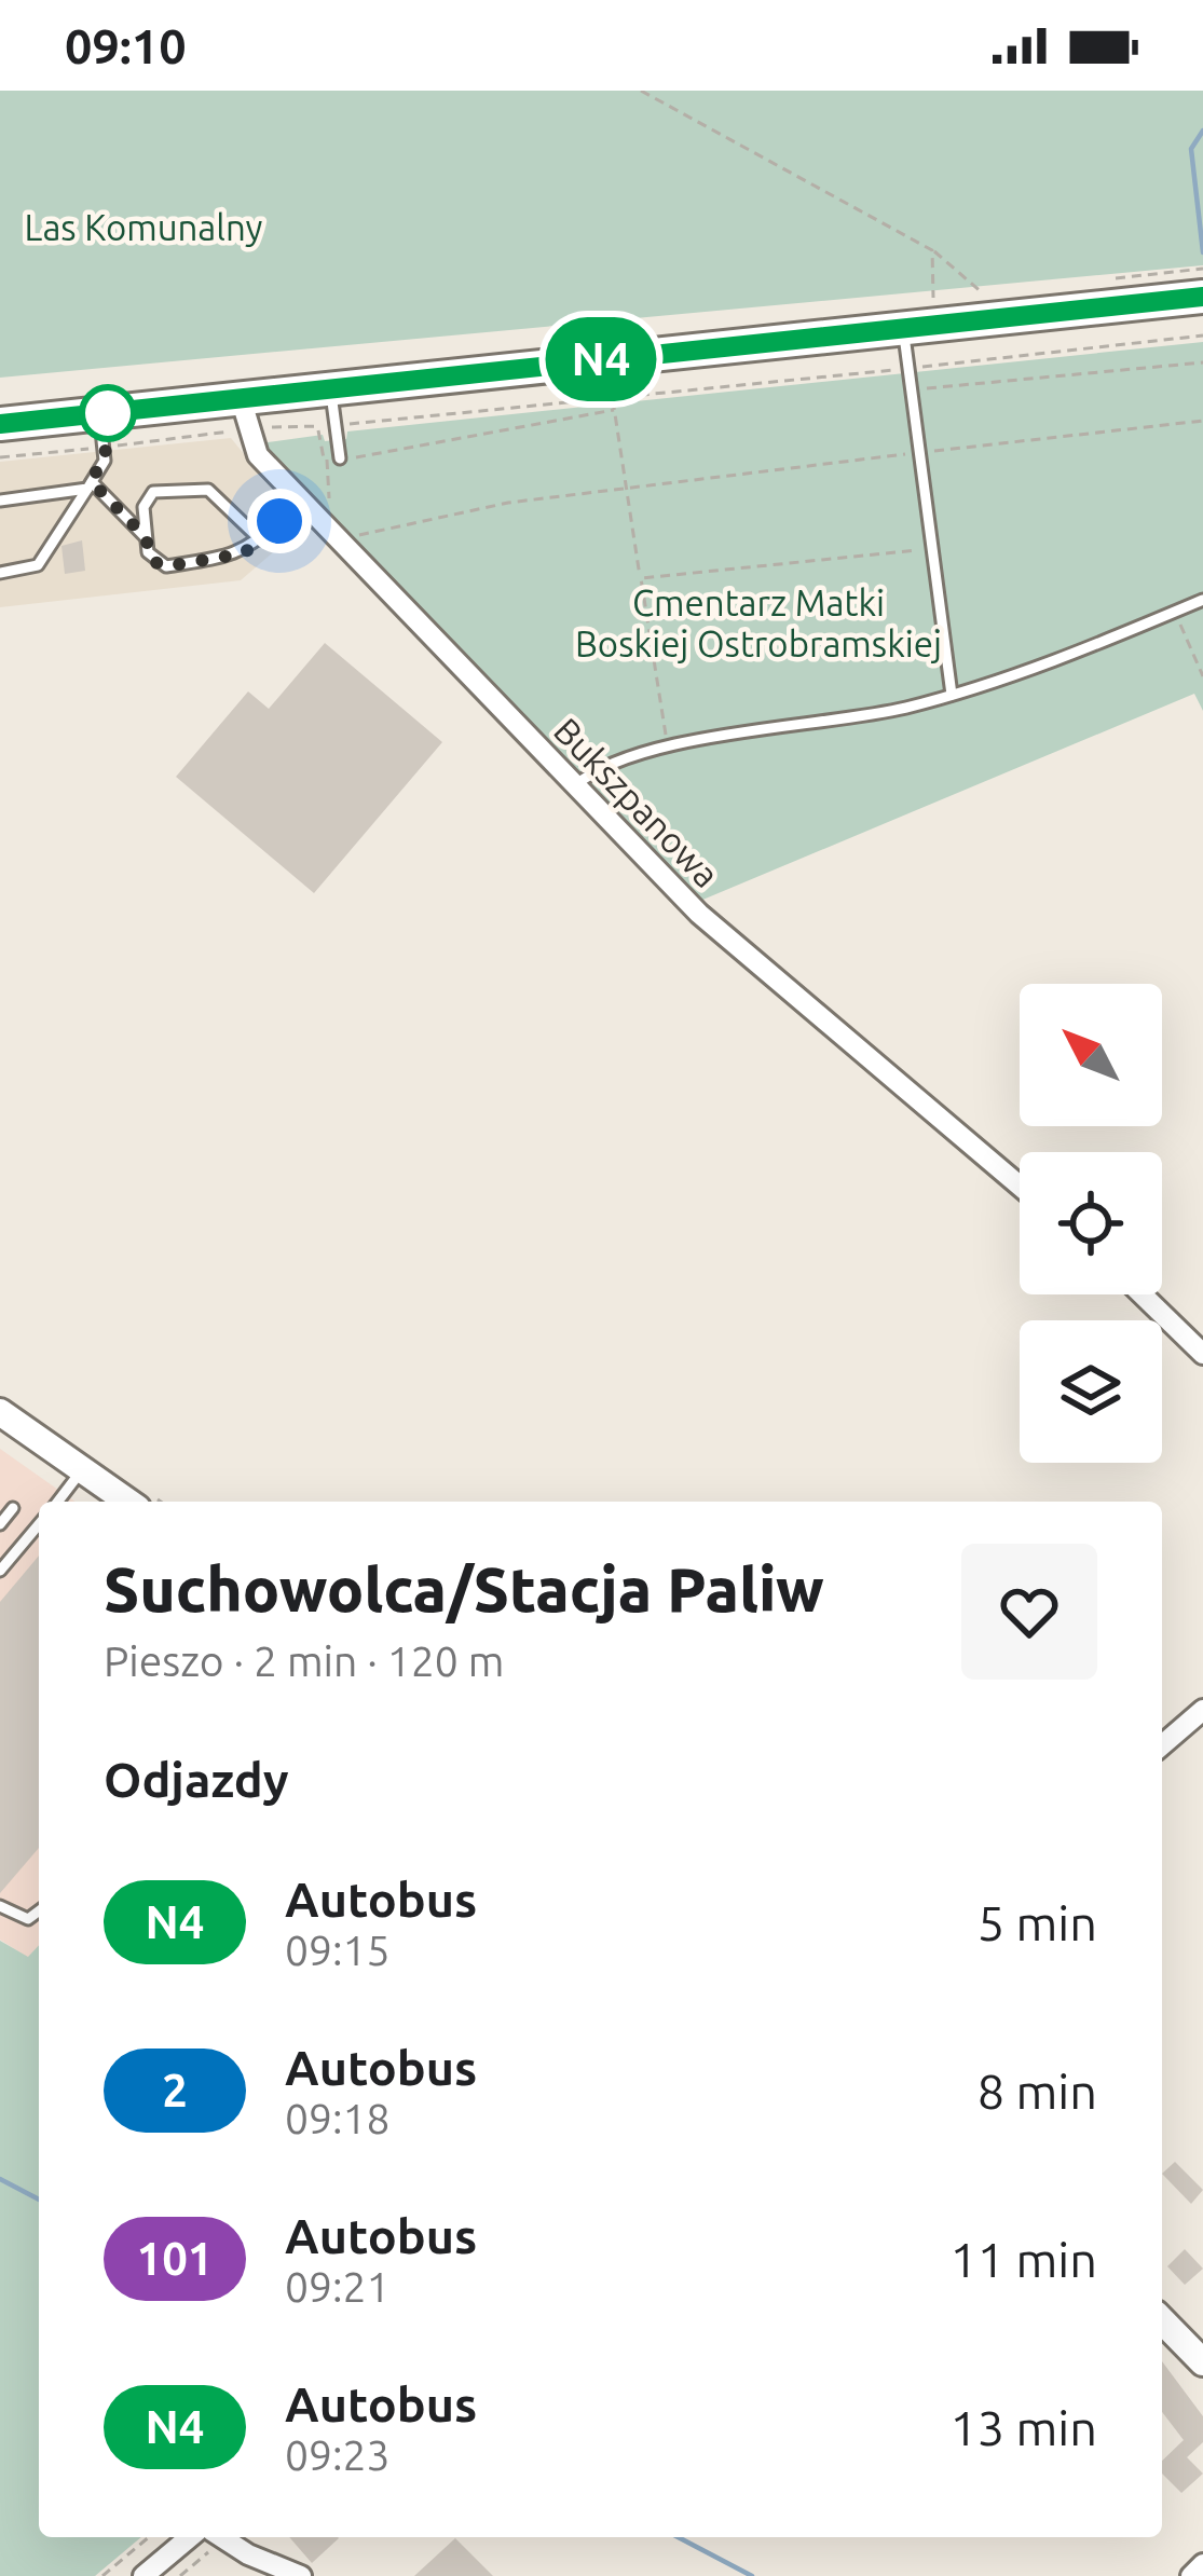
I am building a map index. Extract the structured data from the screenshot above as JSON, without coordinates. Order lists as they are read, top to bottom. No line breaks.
{"streets":{"street":["Bukszpanowa"]},"parks":["Las Komunalny","Cmentarz Matki Boskiej Ostrobramskiej"],"lines":["bus line N4"],"north":"top left","page":{"status":"09:10","on_map":"N4","heading":[["Suchowolca/Stacja Paliw","Pieszo · 2 min · 120 m"],"Odjazdy"],"list":[{"mark":"N4","name":"Autobus","note":"09:15","value":"5 min"},{"mark":"2","name":"Autobus","note":"09:18","value":"8 min"},{"mark":"101","name":"Autobus","note":"09:21","value":"11 min"},{"mark":"N4","name":"Autobus","note":"09:23","value":"13 min"}]}}
